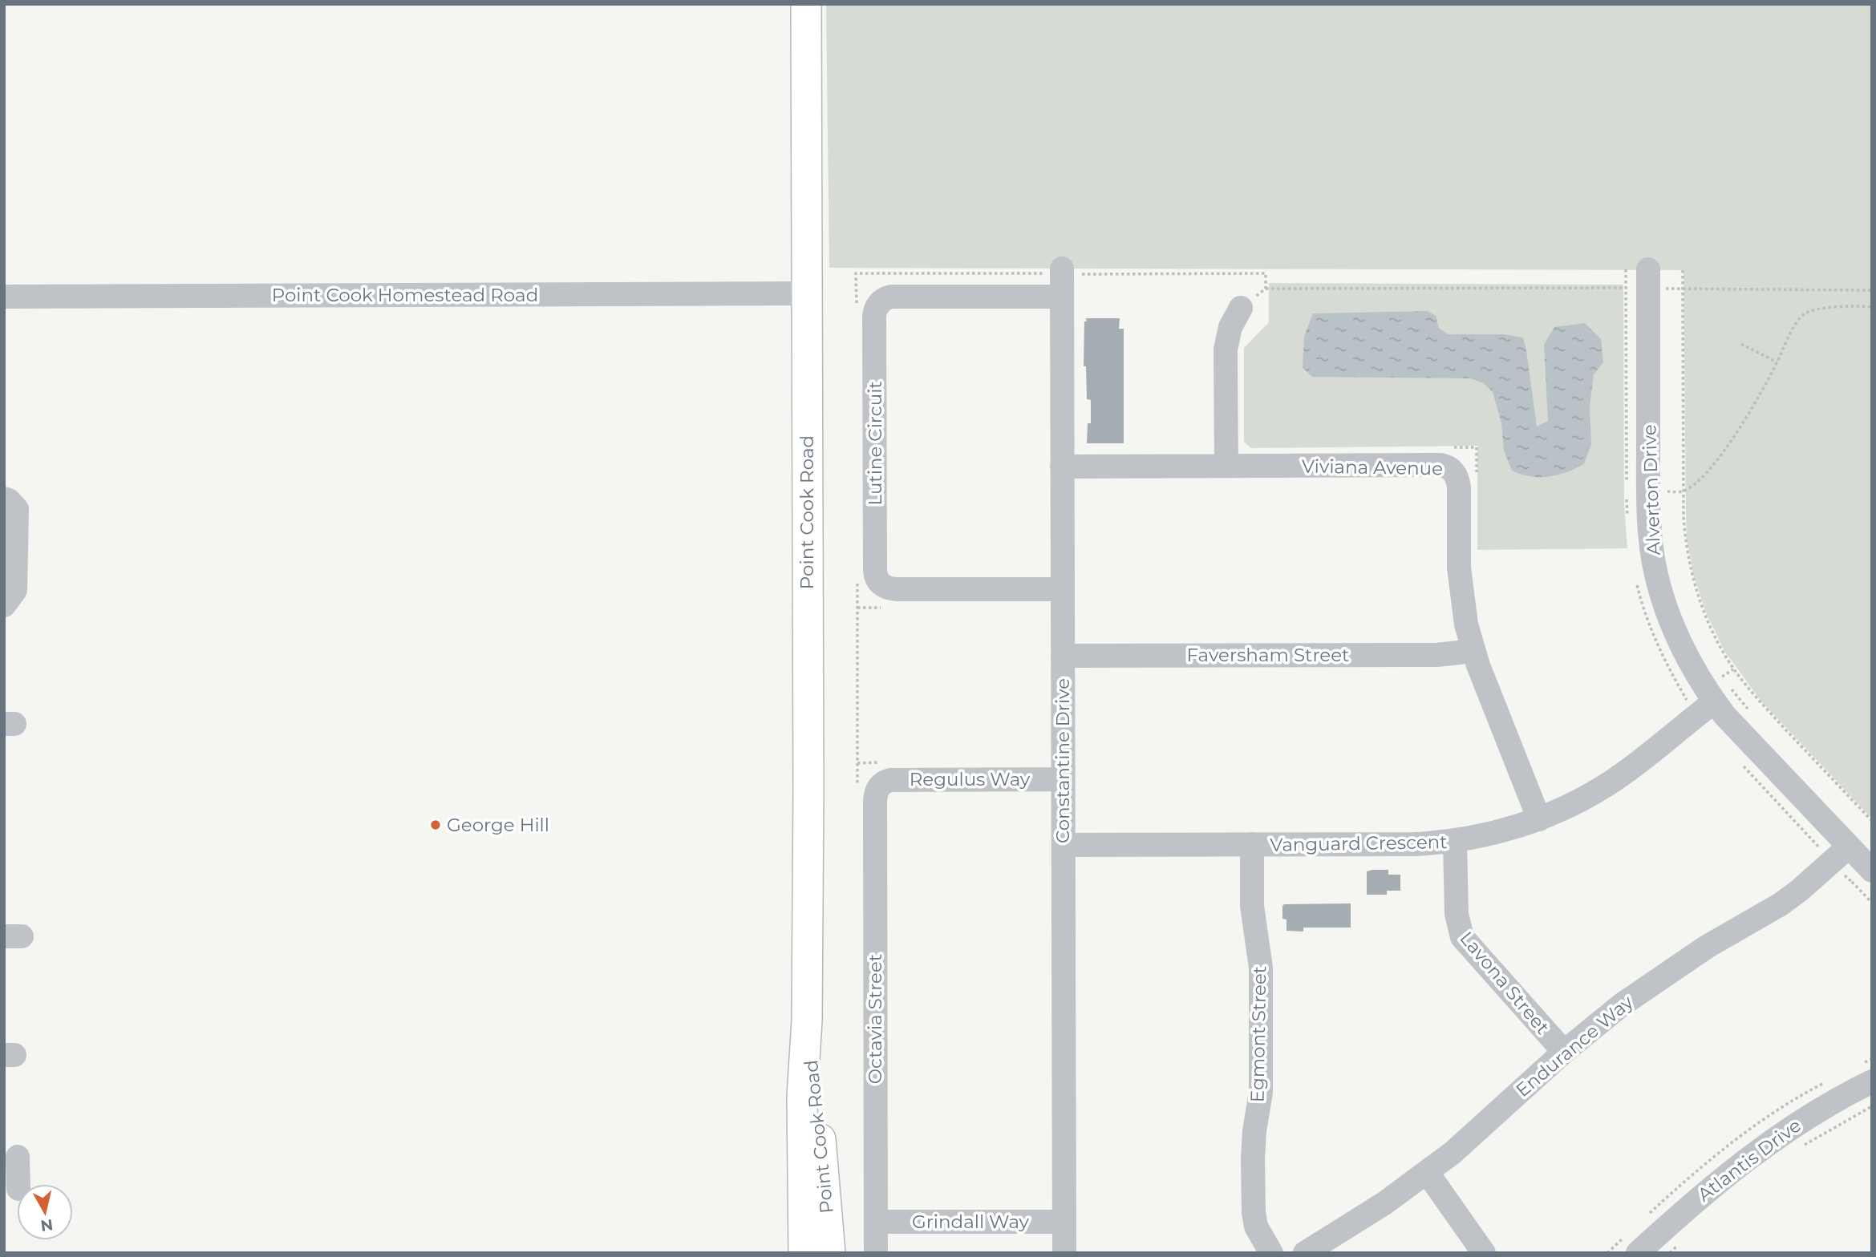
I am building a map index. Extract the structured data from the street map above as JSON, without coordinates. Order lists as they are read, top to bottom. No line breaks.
{"streets":{"main road":["Point Cook Road"],"street":["Point Cook Homestead Road","Lutine Circuit","Viviana Avenue","Alverton Drive","Faversham Street","Constantine Drive","Regulus Way","Vanguard Crescent","Lavona Street","Octavia Street","Egmont Street","Endurance Way","Atlantis Drive","Grindall Way"]},"crossings":[["Point Cook Homestead Road","Point Cook Road"],["Lutine Circuit","Constantine Drive"],["Viviana Avenue","Faversham Street"],["Viviana Avenue","Constantine Drive"],["Viviana Avenue","Vanguard Crescent"],["Alverton Drive","Vanguard Crescent"],["Alverton Drive","Endurance Way"],["Faversham Street","Constantine Drive"],["Constantine Drive","Regulus Way"],["Constantine Drive","Vanguard Crescent"],["Constantine Drive","Grindall Way"],["Regulus Way","Octavia Street"],["Vanguard Crescent","Lavona Street"],["Vanguard Crescent","Egmont Street"],["Lavona Street","Endurance Way"],["Octavia Street","Grindall Way"]],"places":["George Hill"],"north":"bottom"}
